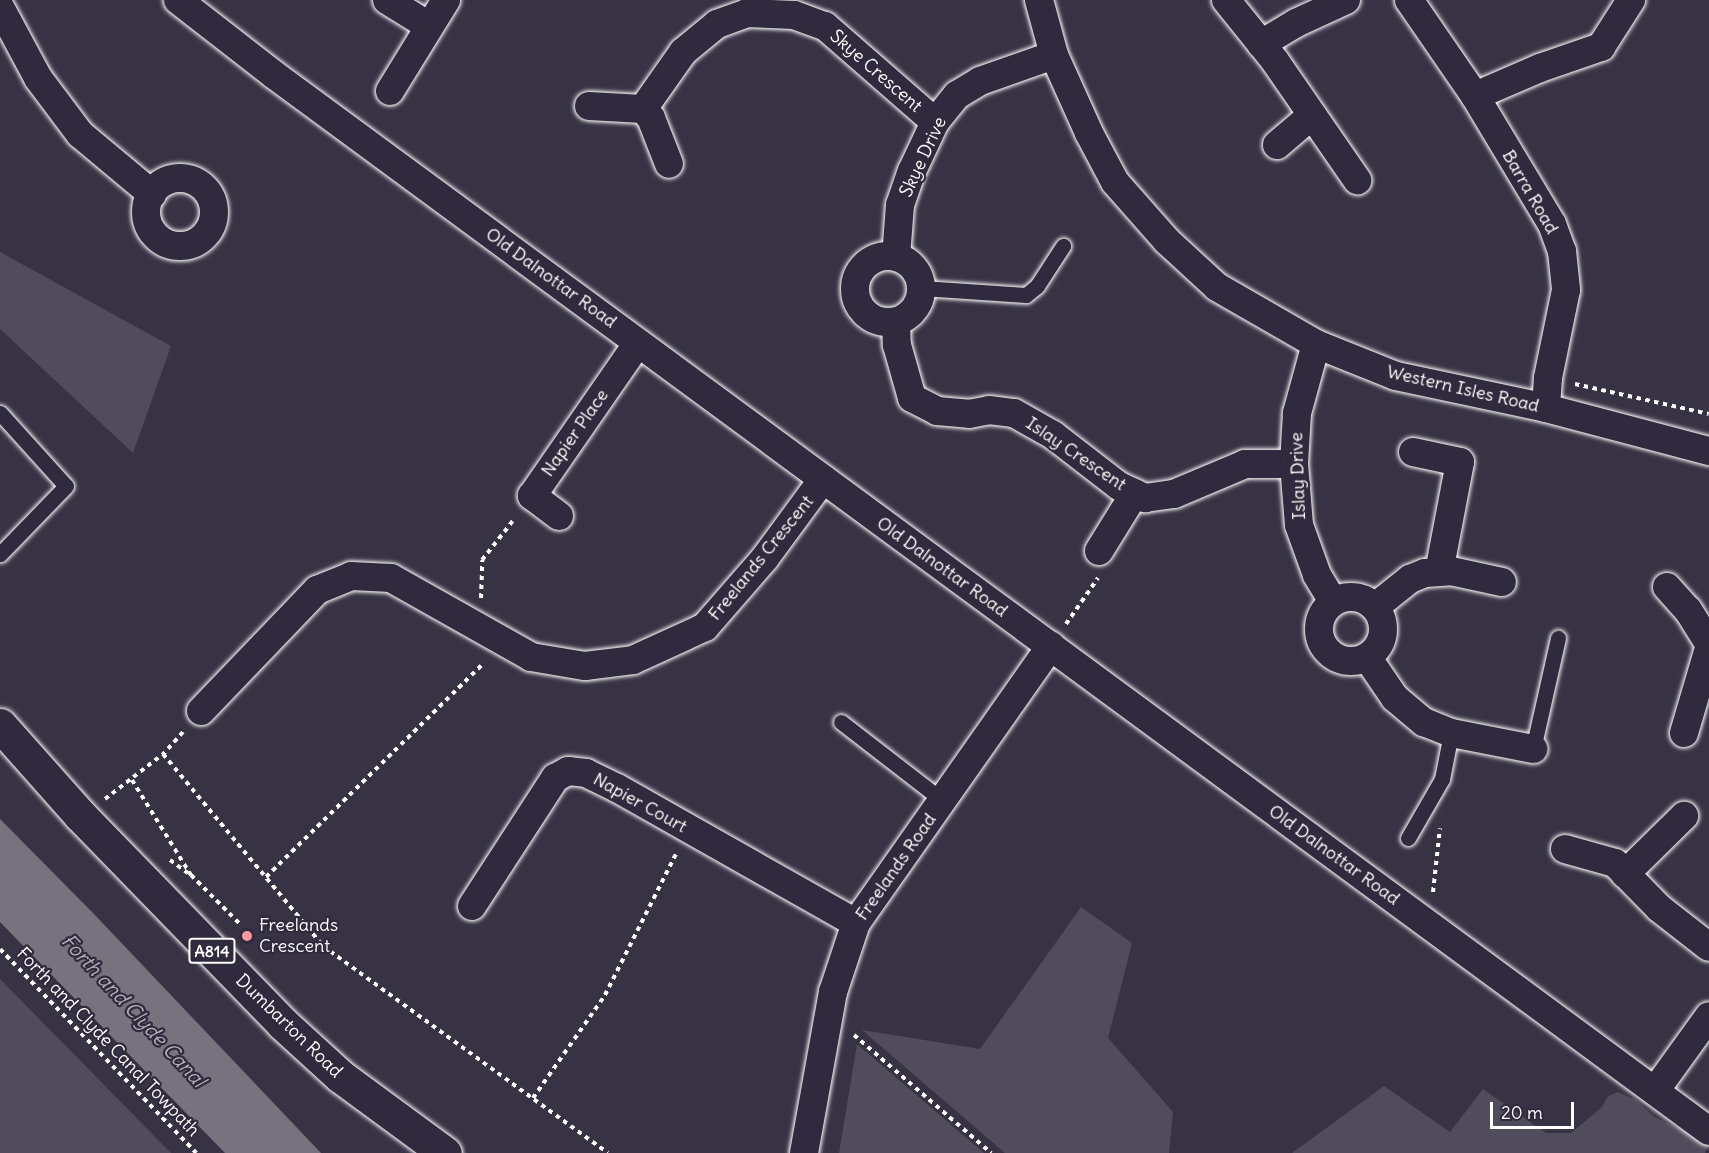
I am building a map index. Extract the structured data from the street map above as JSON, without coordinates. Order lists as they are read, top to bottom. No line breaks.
{"streets":{"main road":["A814","Dumbarton Road"],"street":["Skye Crescent","Skye Drive","Barra Road","Old Dalnottar Road","Western Isles Road","Napier Place","Islay Crescent","Islay Drive","Freelands Crescent","Napier Court","Freelands Road"],"path":["Forth and Clyde Canal Towpath"]},"crossings":[["Skye Crescent","Skye Drive"],["Skye Drive","Western Isles Road"],["Skye Drive","Islay Crescent"],["Barra Road","Western Isles Road"],["Old Dalnottar Road","Napier Place"],["Old Dalnottar Road","Freelands Crescent"],["Old Dalnottar Road","Freelands Road"],["Western Isles Road","Islay Drive"],["Islay Crescent","Islay Drive"],["Napier Court","Freelands Road"]],"water":["Forth and Clyde Canal"],"places":["Freelands Crescent"],"scale_bar":"20 m"}
